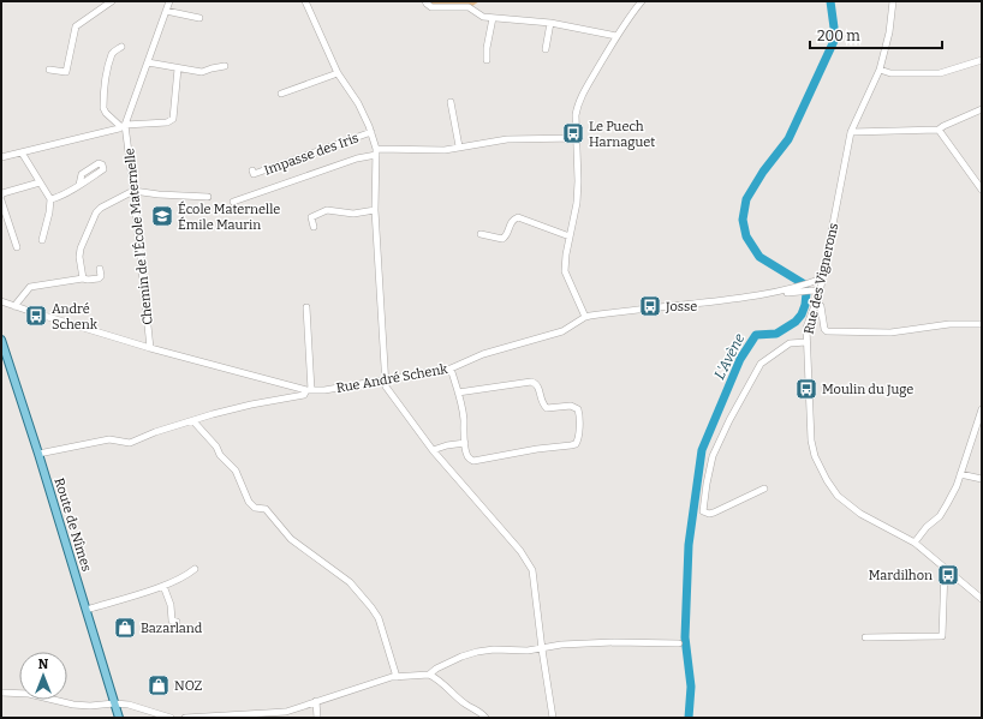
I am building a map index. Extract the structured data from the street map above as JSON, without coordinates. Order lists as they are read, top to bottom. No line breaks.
{"streets":{"main road":["Route de Nîmes"],"street":["Impasse des Iris","Chemin de l'École Maternelle","Rue des Vignerons","Rue André Schenk"]},"crossings":[["Chemin de l'École Maternelle","Rue André Schenk"],["Rue des Vignerons","Rue André Schenk"]],"water":["L'Avène"],"places":{"bus stop":["Le Puech Harnaguet","Josse","André Schenk","Moulin du Juge","Mardilhon"],"school or university":["École Maternelle Émile Maurin"],"shop":["Bazarland","NOZ"]},"scale_bar":"200 m","north":"top"}
